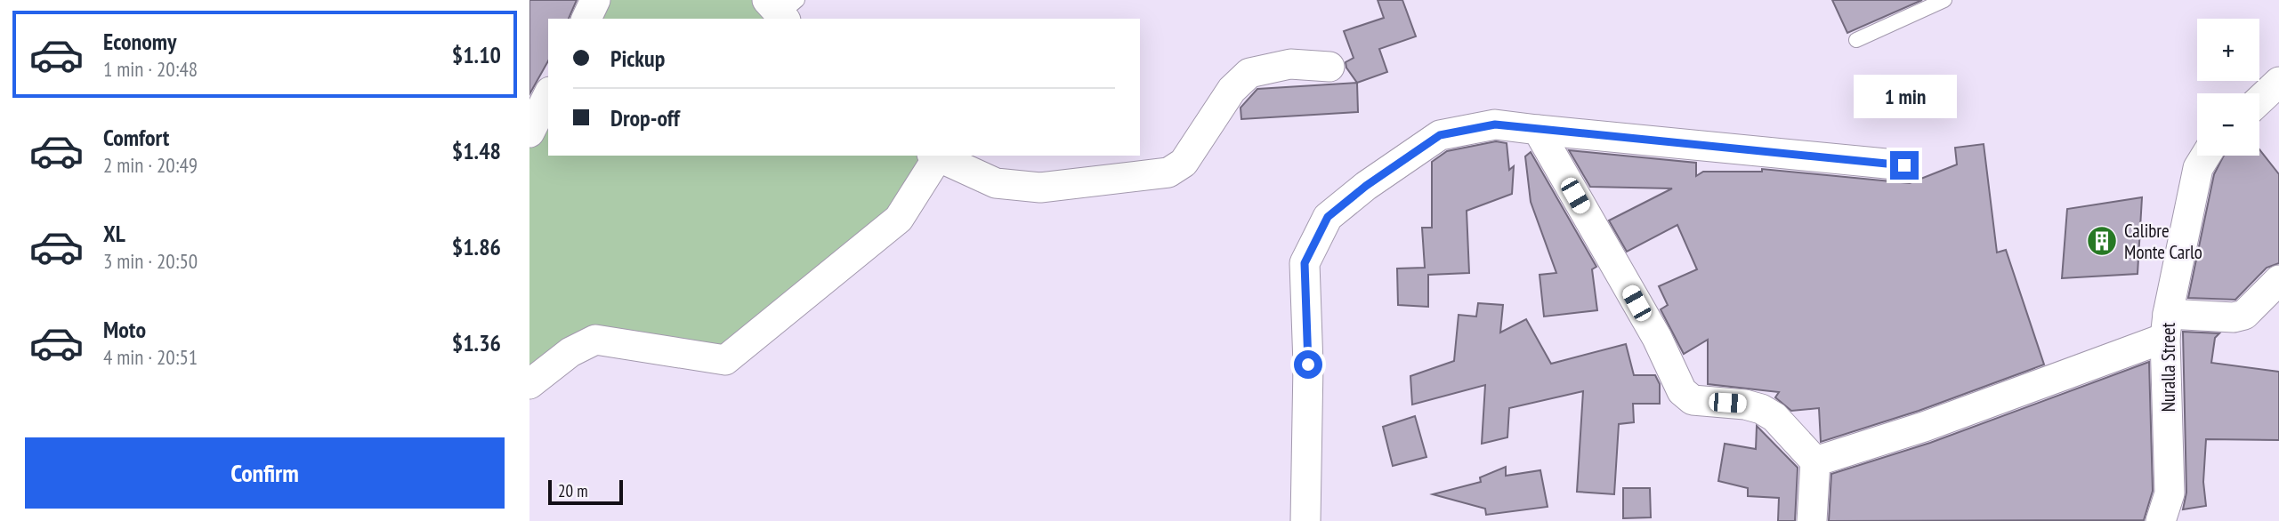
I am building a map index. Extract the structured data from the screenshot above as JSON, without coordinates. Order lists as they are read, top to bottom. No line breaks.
{"streets":{"street":["Nuralla Street"]},"places":{"building":["Calibre Monte Carlo"]},"scale_bar":"20 m","page":{"list":[{"name":"Economy","note":"1 min · 20:48","value":"$1.10"},{"name":"Comfort","note":"2 min · 20:49","value":"$1.48"},{"name":"XL","note":"3 min · 20:50","value":"$1.86"},{"name":"Moto","note":"4 min · 20:51","value":"$1.36"}],"map_buttons":["+","−"],"banner":["Pickup","Drop-off"],"bubble":"1 min","buttons":"Confirm","scale":"20 m"}}
